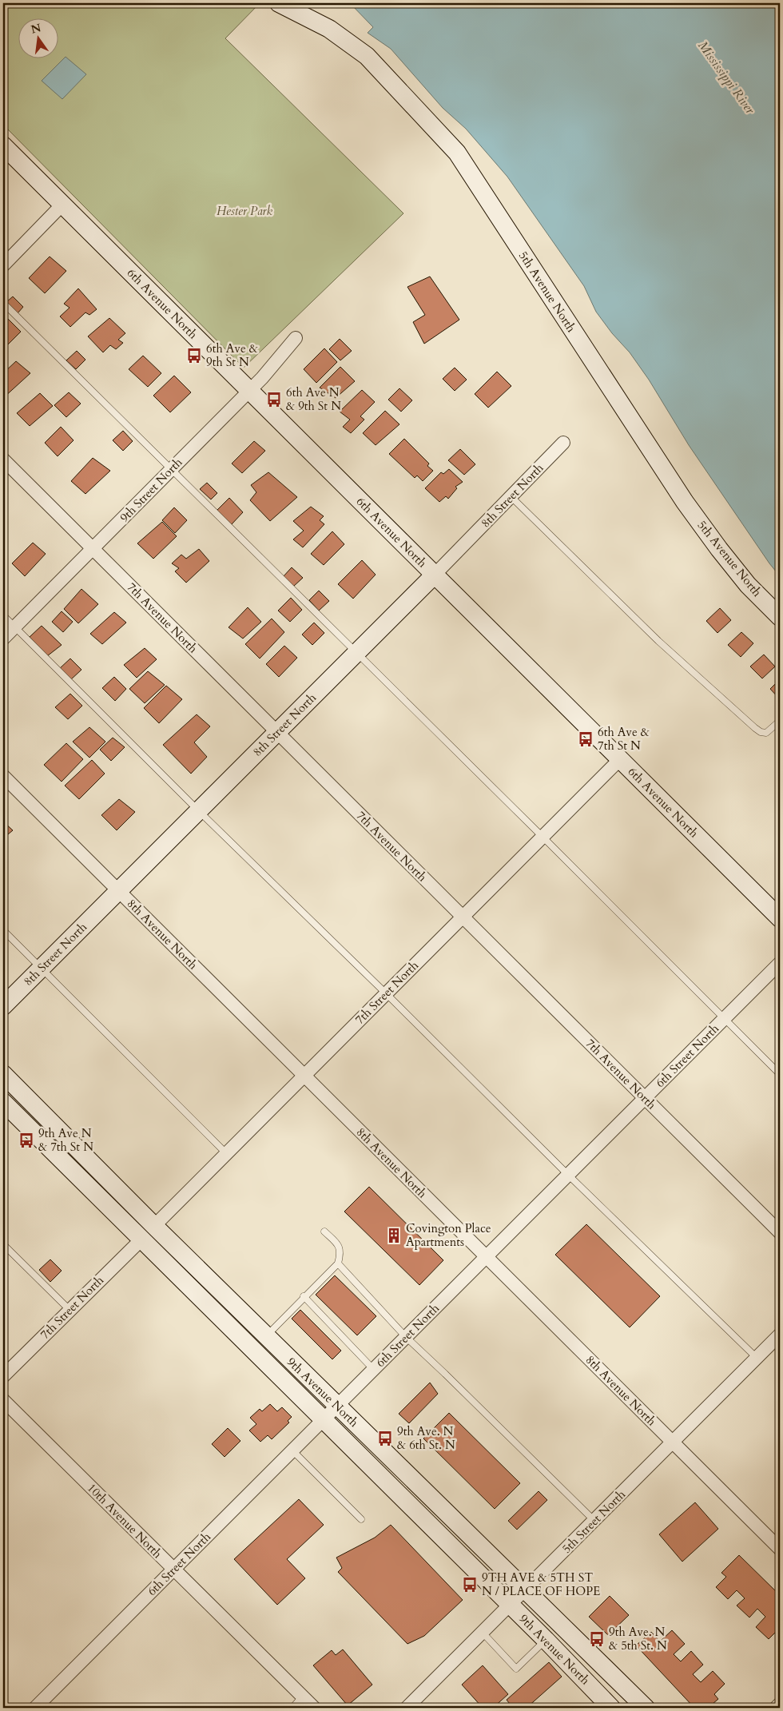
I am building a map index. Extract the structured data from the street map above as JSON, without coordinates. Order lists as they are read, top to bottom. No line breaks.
{"streets":{"street":["5th Avenue North","6th Avenue North","9th Street North","8th Street North","7th Avenue North","8th Avenue North","7th Street North","6th Street North","9th Avenue North","10th Avenue North","5th Street North"]},"crossings":[["6th Avenue North","9th Street North"],["6th Avenue North","8th Street North"],["6th Avenue North","7th Street North"],["9th Street North","7th Avenue North"],["8th Street North","7th Avenue North"],["8th Street North","8th Avenue North"],["7th Avenue North","7th Street North"],["7th Avenue North","6th Street North"],["8th Avenue North","7th Street North"],["8th Avenue North","6th Street North"],["8th Avenue North","5th Street North"],["7th Street North","9th Avenue North"],["6th Street North","9th Avenue North"],["6th Street North","10th Avenue North"],["9th Avenue North","5th Street North"]],"water":["Mississippi River"],"parks":["Hester Park"],"places":{"bus stop":["6th Ave & 9th St N","6th Ave N & 9th St N","6th Ave & 7th St N","9th Ave N & 7th St N","9th Ave. N & 6th St. N","9TH AVE & 5TH ST N / PLACE OF HOPE","9th Ave. N & 5th St. N"],"building":["Covington Place Apartments"]},"north":"top"}
